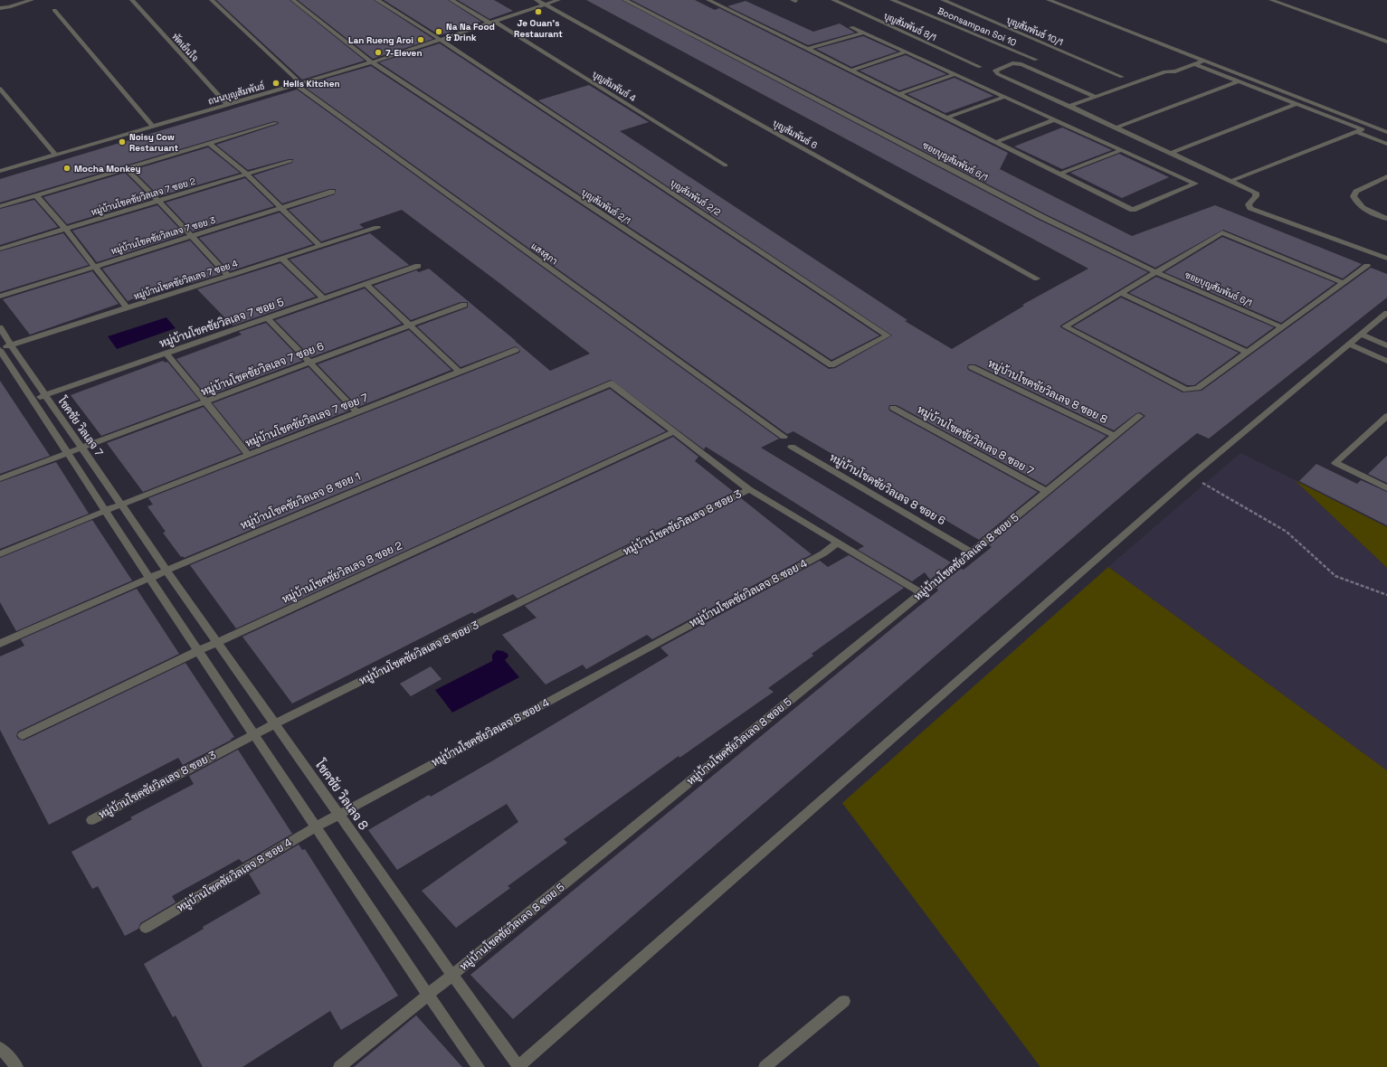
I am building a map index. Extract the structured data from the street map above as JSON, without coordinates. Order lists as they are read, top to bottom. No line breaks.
{"streets":{"street":["บุญสัมพันธ์ 8/1","Boonsampan Soi 10","บุญสัมพันธ์ 10/1","พัดเย็นใจ","บุญสัมพันธ์ 4","ถนนบุญสัมพันธ์","บุญสัมพันธ์ 6","ซอยบุญสัมพันธ์ 6/1","หมู่บ้านโชคชัยวิลเลจ 7 ซอย 2","บุญสัมพันธ์ 2/2","บุญสัมพันธ์ 2/1","หมู่บ้านโชคชัยวิลเลจ 7 ซอย 3","แสงสุภา","หมู่บ้านโชคชัยวิลเลจ 7 ซอย 4","หมู่บ้านโชคชัยวิลเลจ 7 ซอย 5","หมู่บ้านโชคชัยวิลเลจ 7 ซอย 6","หมู่บ้านโชคชัยวิลเลจ 8 ซอย 8","หมู่บ้านโชคชัยวิลเลจ 7 ซอย 7","โชคชัย วิลเลจ 7","หมู่บ้านโชคชัยวิลเลจ 8 ซอย 7","หมู่บ้านโชคชัยวิลเลจ 8 ซอย 6","หมู่บ้านโชคชัยวิลเลจ 8 ซอย 1","หมู่บ้านโชคชัยวิลเลจ 8 ซอย 3","หมู่บ้านโชคชัยวิลเลจ 8 ซอย 5","หมู่บ้านโชคชัยวิลเลจ 8 ซอย 2","หมู่บ้านโชคชัยวิลเลจ 8 ซอย 4","โชคชัย วิลเลจ 8"]},"crossings":[["พัดเย็นใจ","ถนนบุญสัมพันธ์"],["บุญสัมพันธ์ 4","ถนนบุญสัมพันธ์"],["ถนนบุญสัมพันธ์","บุญสัมพันธ์ 6"],["ถนนบุญสัมพันธ์","บุญสัมพันธ์ 2/2"],["ถนนบุญสัมพันธ์","บุญสัมพันธ์ 2/1"],["ถนนบุญสัมพันธ์","แสงสุภา"],["บุญสัมพันธ์ 2/2","บุญสัมพันธ์ 2/1"],["หมู่บ้านโชคชัยวิลเลจ 7 ซอย 4","โชคชัย วิลเลจ 7"],["หมู่บ้านโชคชัยวิลเลจ 7 ซอย 5","โชคชัย วิลเลจ 7"],["หมู่บ้านโชคชัยวิลเลจ 7 ซอย 6","โชคชัย วิลเลจ 7"],["หมู่บ้านโชคชัยวิลเลจ 8 ซอย 8","หมู่บ้านโชคชัยวิลเลจ 8 ซอย 5"],["หมู่บ้านโชคชัยวิลเลจ 7 ซอย 7","โชคชัย วิลเลจ 7"],["โชคชัย วิลเลจ 7","โชคชัย วิลเลจ 8"],["หมู่บ้านโชคชัยวิลเลจ 8 ซอย 7","หมู่บ้านโชคชัยวิลเลจ 8 ซอย 5"],["หมู่บ้านโชคชัยวิลเลจ 8 ซอย 6","หมู่บ้านโชคชัยวิลเลจ 8 ซอย 5"],["หมู่บ้านโชคชัยวิลเลจ 8 ซอย 1","หมู่บ้านโชคชัยวิลเลจ 8 ซอย 2"],["หมู่บ้านโชคชัยวิลเลจ 8 ซอย 1","โชคชัย วิลเลจ 8"],["หมู่บ้านโชคชัยวิลเลจ 8 ซอย 3","โชคชัย วิลเลจ 8"],["หมู่บ้านโชคชัยวิลเลจ 8 ซอย 5","โชคชัย วิลเลจ 8"],["หมู่บ้านโชคชัยวิลเลจ 8 ซอย 2","โชคชัย วิลเลจ 8"],["หมู่บ้านโชคชัยวิลเลจ 8 ซอย 4","โชคชัย วิลเลจ 8"]],"places":["Je Ouan’s Restaurant","Na Na Food & Drink","Lan Rueng Aroi","7-Eleven","Hells Kitchen","Noisy Cow Restaruant","Mocha Monkey"]}
